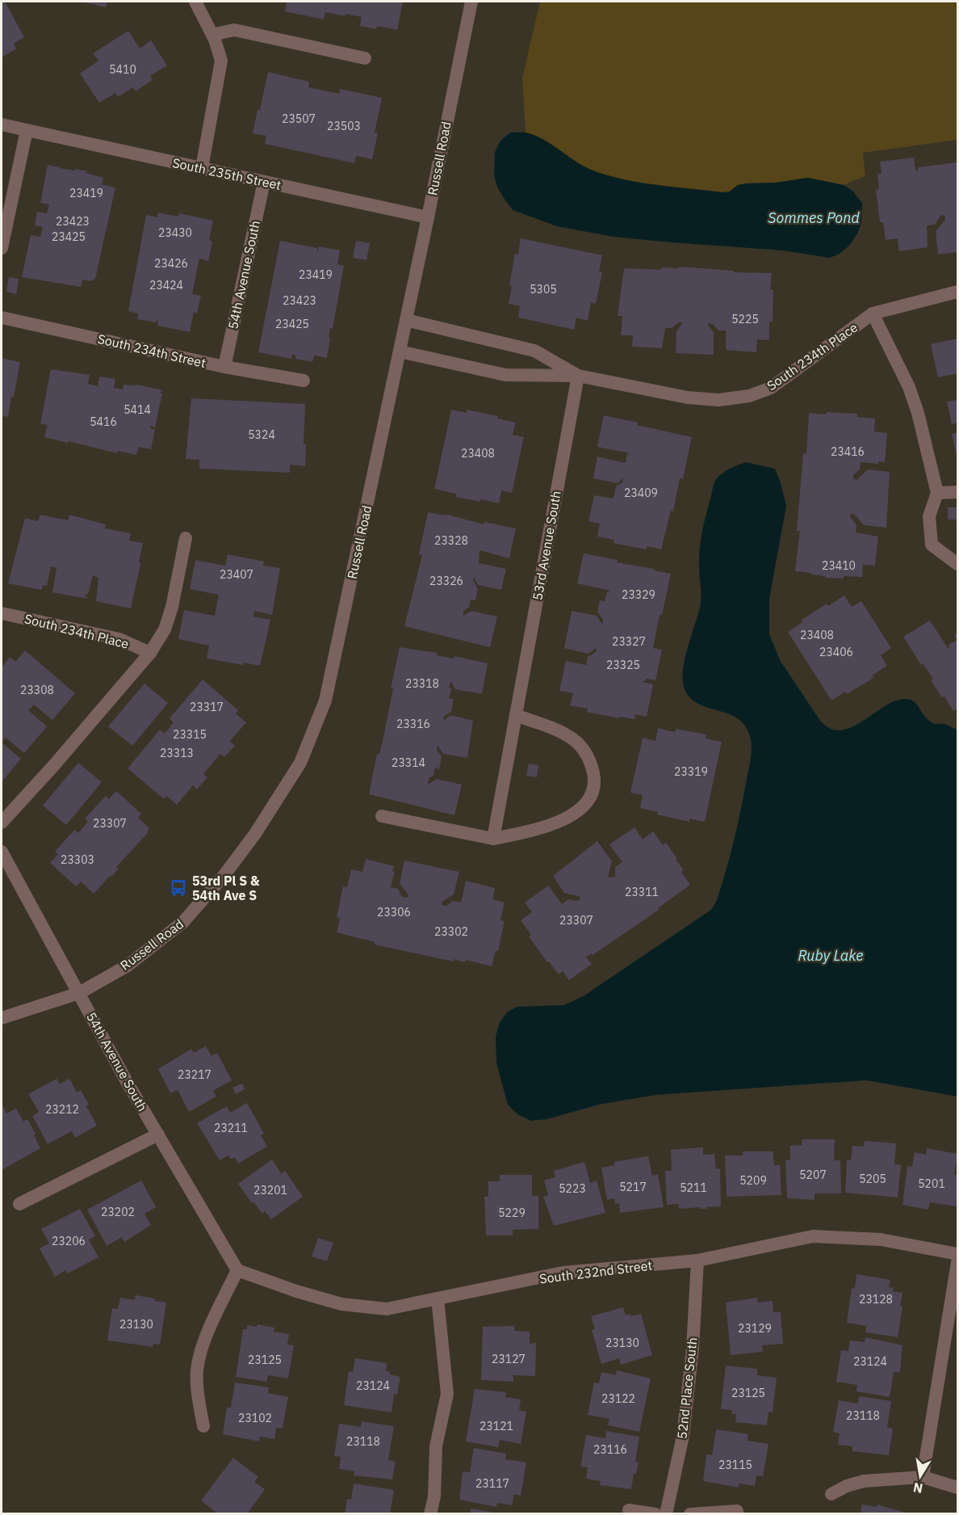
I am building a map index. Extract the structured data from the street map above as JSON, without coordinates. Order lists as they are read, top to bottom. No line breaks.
{"streets":{"street":["Russell Road","South 235th Street","54th Avenue South","South 234th Street","South 234th Place","53rd Avenue South","South 232nd Street","52nd Place South"]},"crossings":[["Russell Road","South 235th Street"],["Russell Road","54th Avenue South"],["Russell Road","South 234th Place"],["South 235th Street","54th Avenue South"],["54th Avenue South","South 234th Street"],["54th Avenue South","South 232nd Street"],["South 234th Place","53rd Avenue South"],["South 232nd Street","52nd Place South"]],"water":["Sommes Pond","Ruby Lake"],"places":{"bus stop":["53rd Pl S & 54th Ave S"]},"house_numbers":["5410","23507","23503","23419","23423","23430","23425","23426","23419","23424","5305","23423","5225","23425","5414","5416","5324","23416","23408","23409","23328","23410","23407","23326","23329","23408","23327","23406","23325","23318","23308","23317","23316","23315","23313","23314","23319","23307","23303","23311","23306","23307","23302","23217","23212","23211","5207","5205","5209","5201","5217","5211","5223","23201","23202","5229","23206","23128","23130","23129","23130","23127","23125","23124","23124","23125","23122","23118","23102","23121","23118","23116","23115","23117"],"north":"bottom"}
